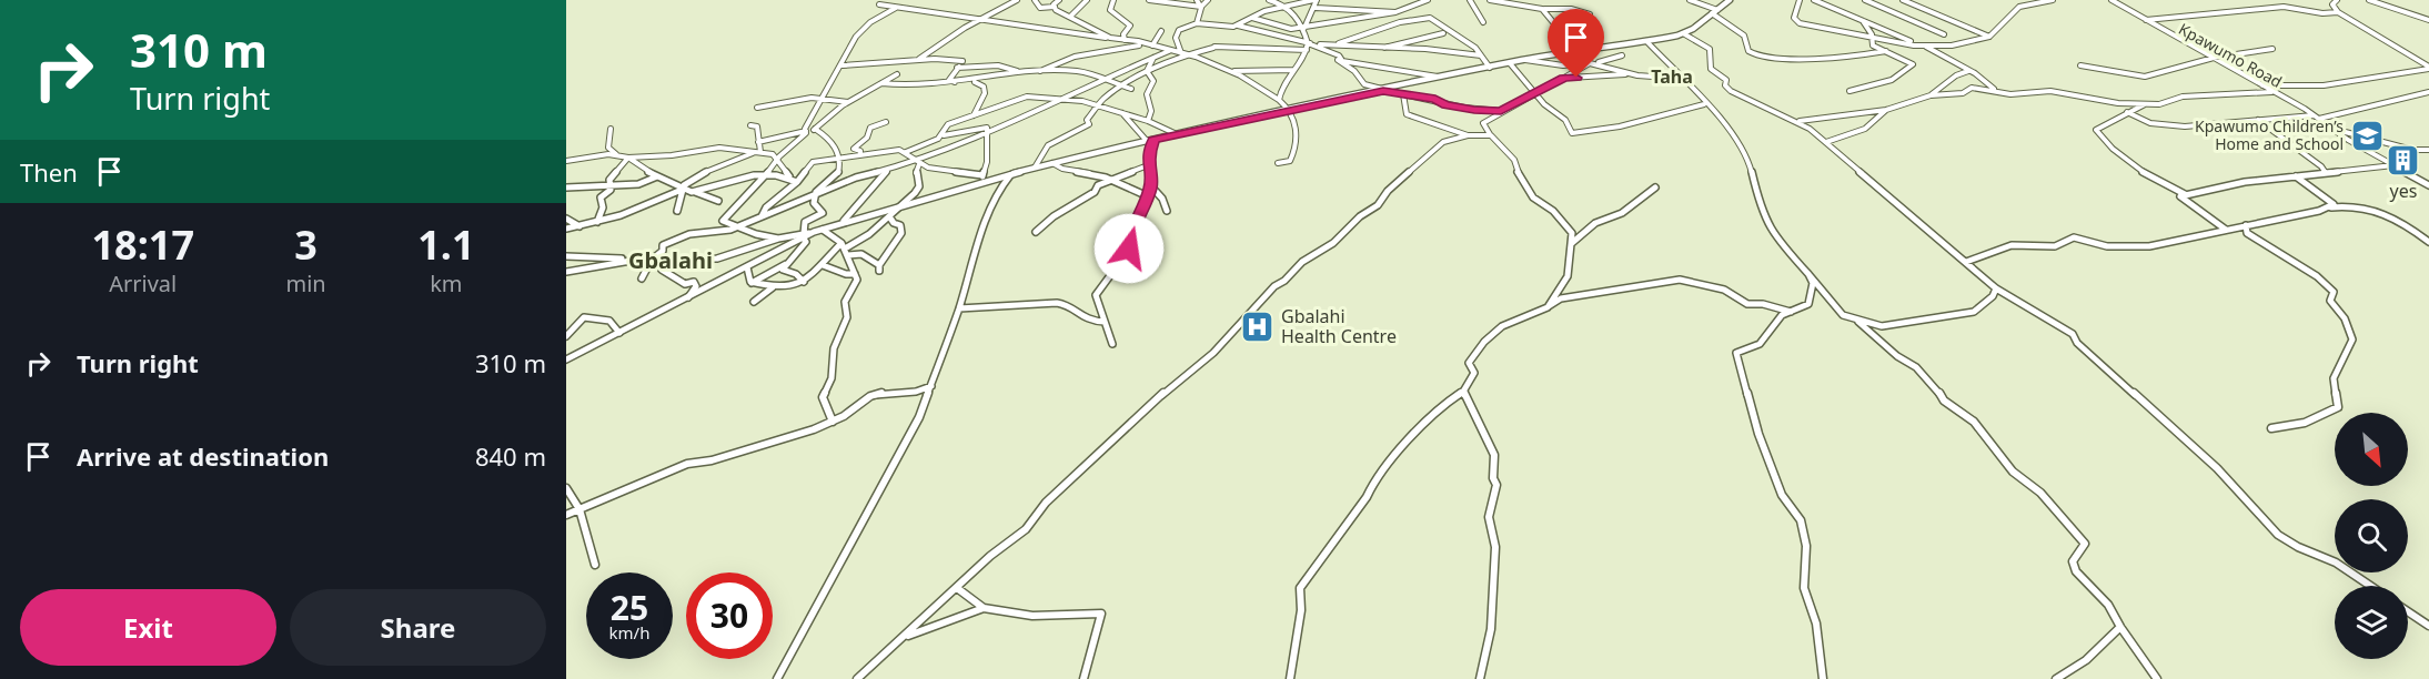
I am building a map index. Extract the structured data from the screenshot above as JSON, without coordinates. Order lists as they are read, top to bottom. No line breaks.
{"streets":{"street":["Kpawumo Road"]},"districts":["Taha","Gbalahi"],"places":{"school or university":["Kpawumo Children’s Home and School"],"building":["yes"],"hospital":["Gbalahi Health Centre"]},"north":"bottom right","page":{"turn":["310 m","Turn right"],"then":"Then","eta":["18:17","Arrival","3","min","1.1","km"],"list":[{"name":"Turn right","value":"310 m"},{"name":"Arrive at destination","value":"840 m"}],"speed":"25 km/h","limit":"30","buttons":["Exit","Share"]}}
